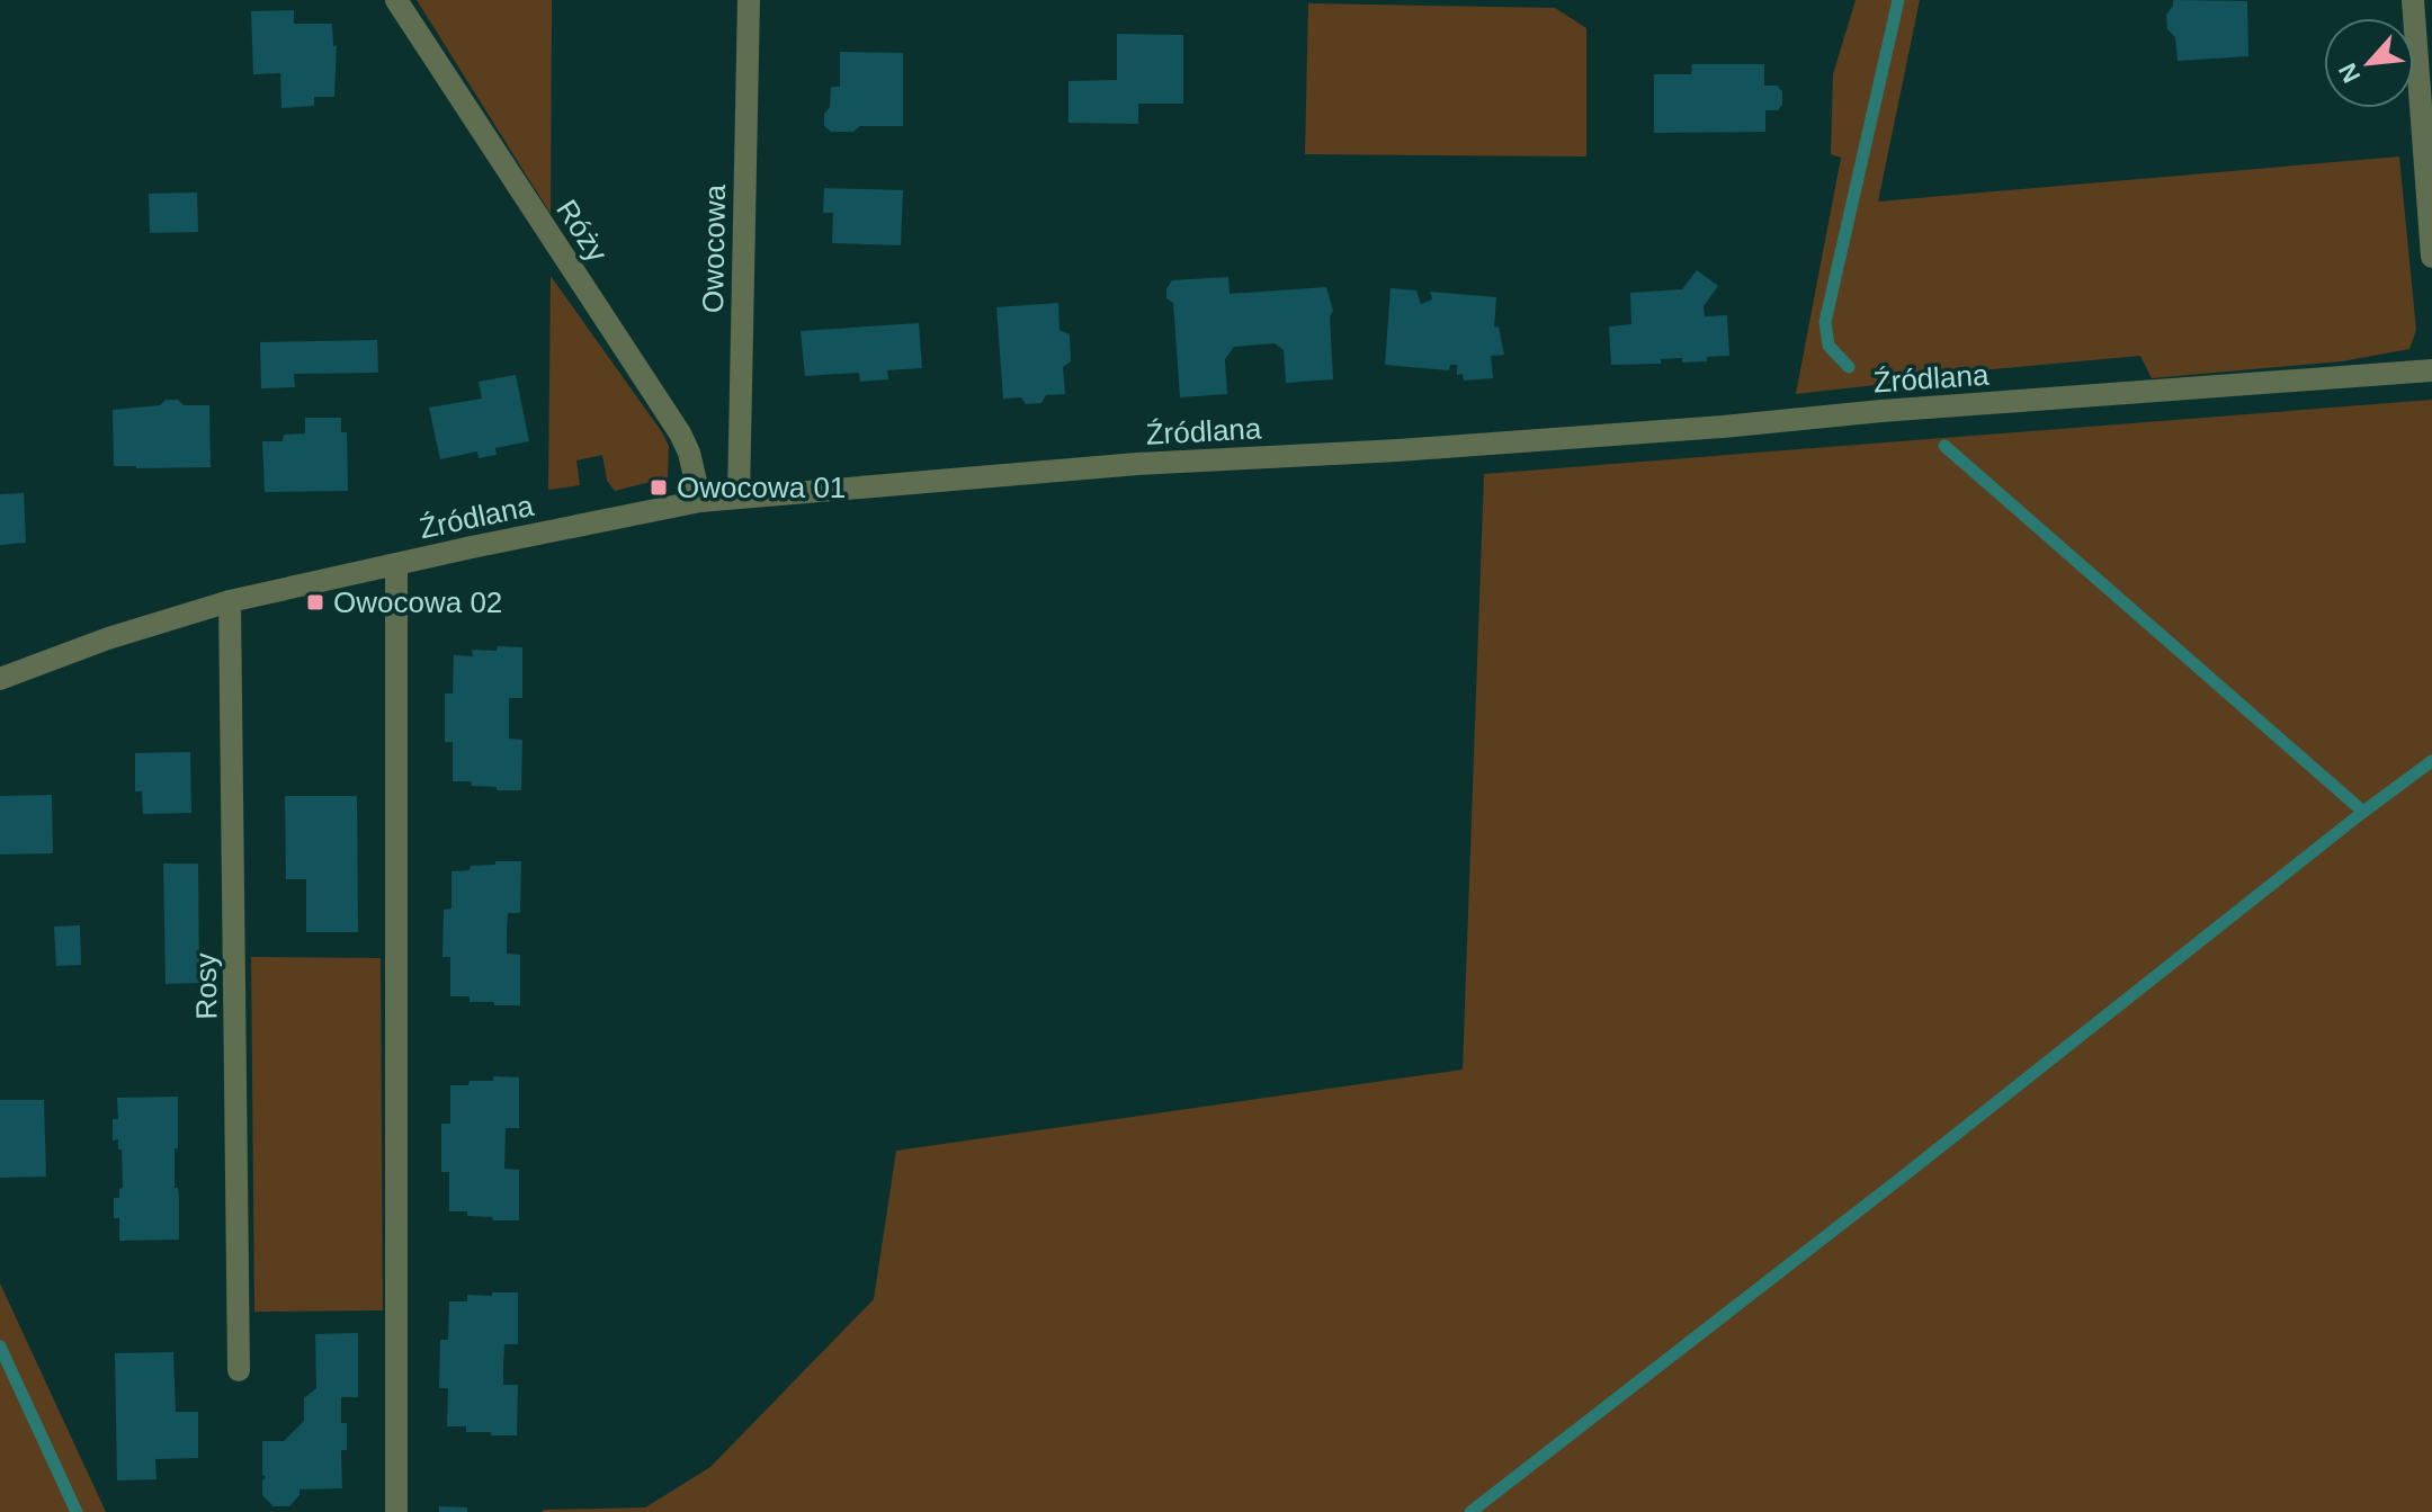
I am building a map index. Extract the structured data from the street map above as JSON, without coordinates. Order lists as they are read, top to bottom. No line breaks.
{"streets":{"street":["Róży","Owocowa","Źródlana","Rosy"]},"crossings":[["Róży","Źródlana"],["Owocowa","Źródlana"],["Źródlana","Rosy"]],"places":{"transit":["Owocowa 01","Owocowa 02"]},"north":"bottom left"}
